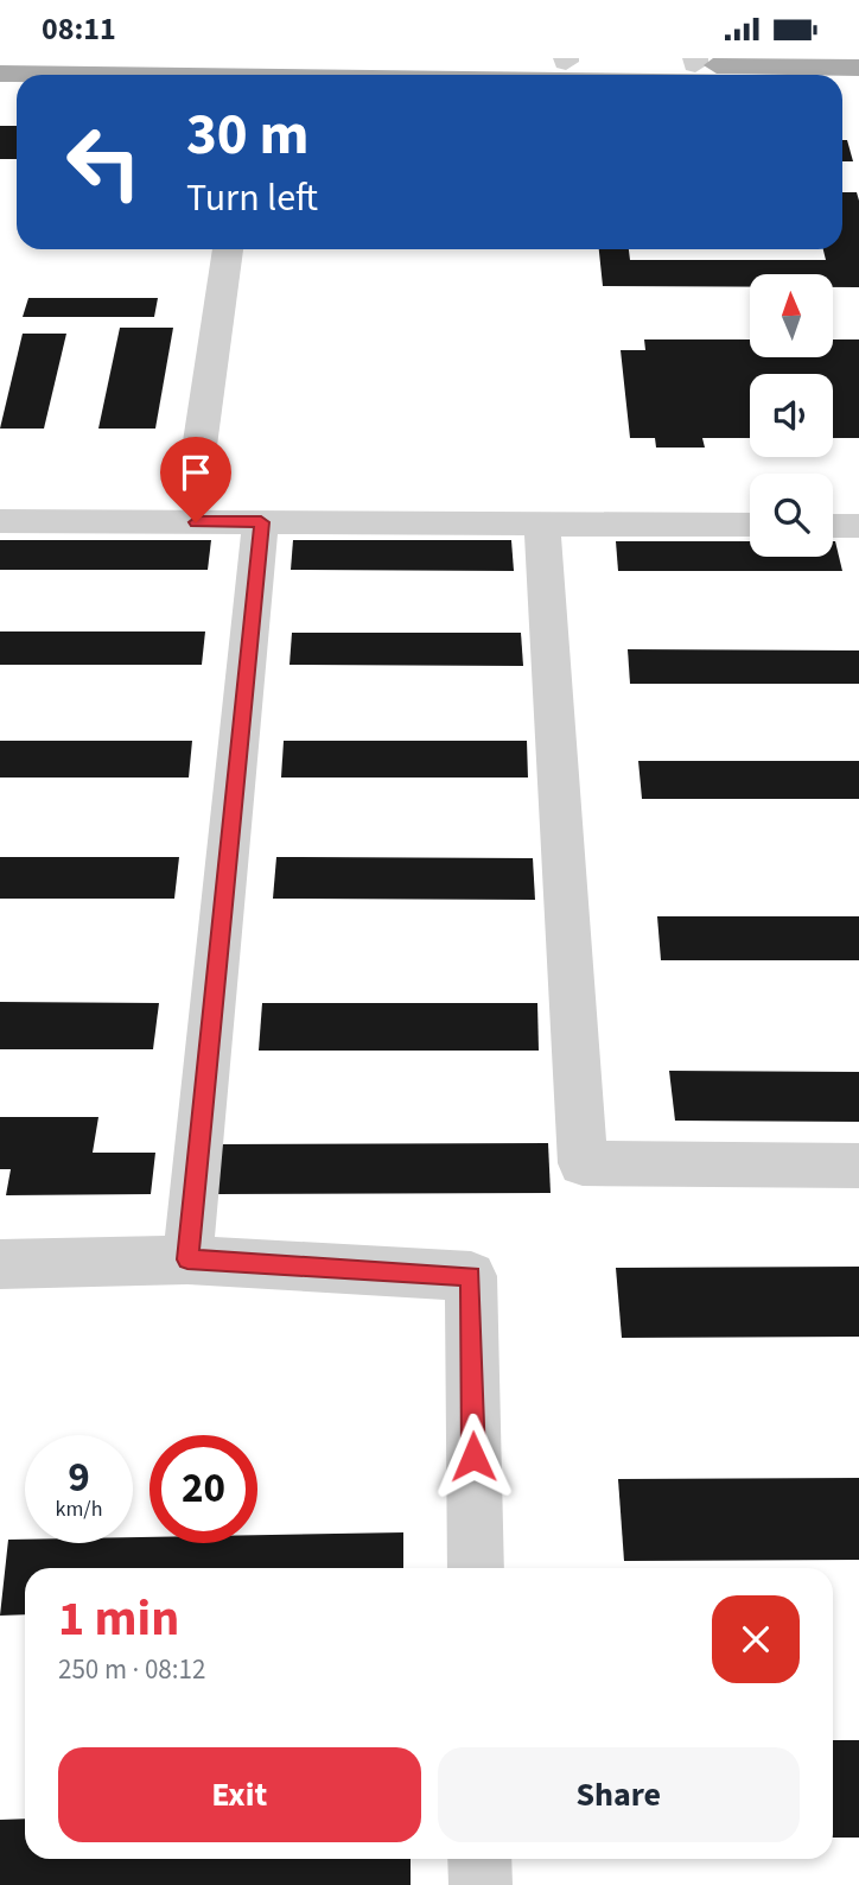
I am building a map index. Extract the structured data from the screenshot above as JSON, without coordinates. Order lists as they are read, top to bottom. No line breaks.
{"north":"top","page":{"status":"08:11","turn":["30 m","Turn left"],"speed":"9 km/h","limit":"20","heading":["1 min","250 m · 08:12"],"buttons":["Exit","Share"]}}
